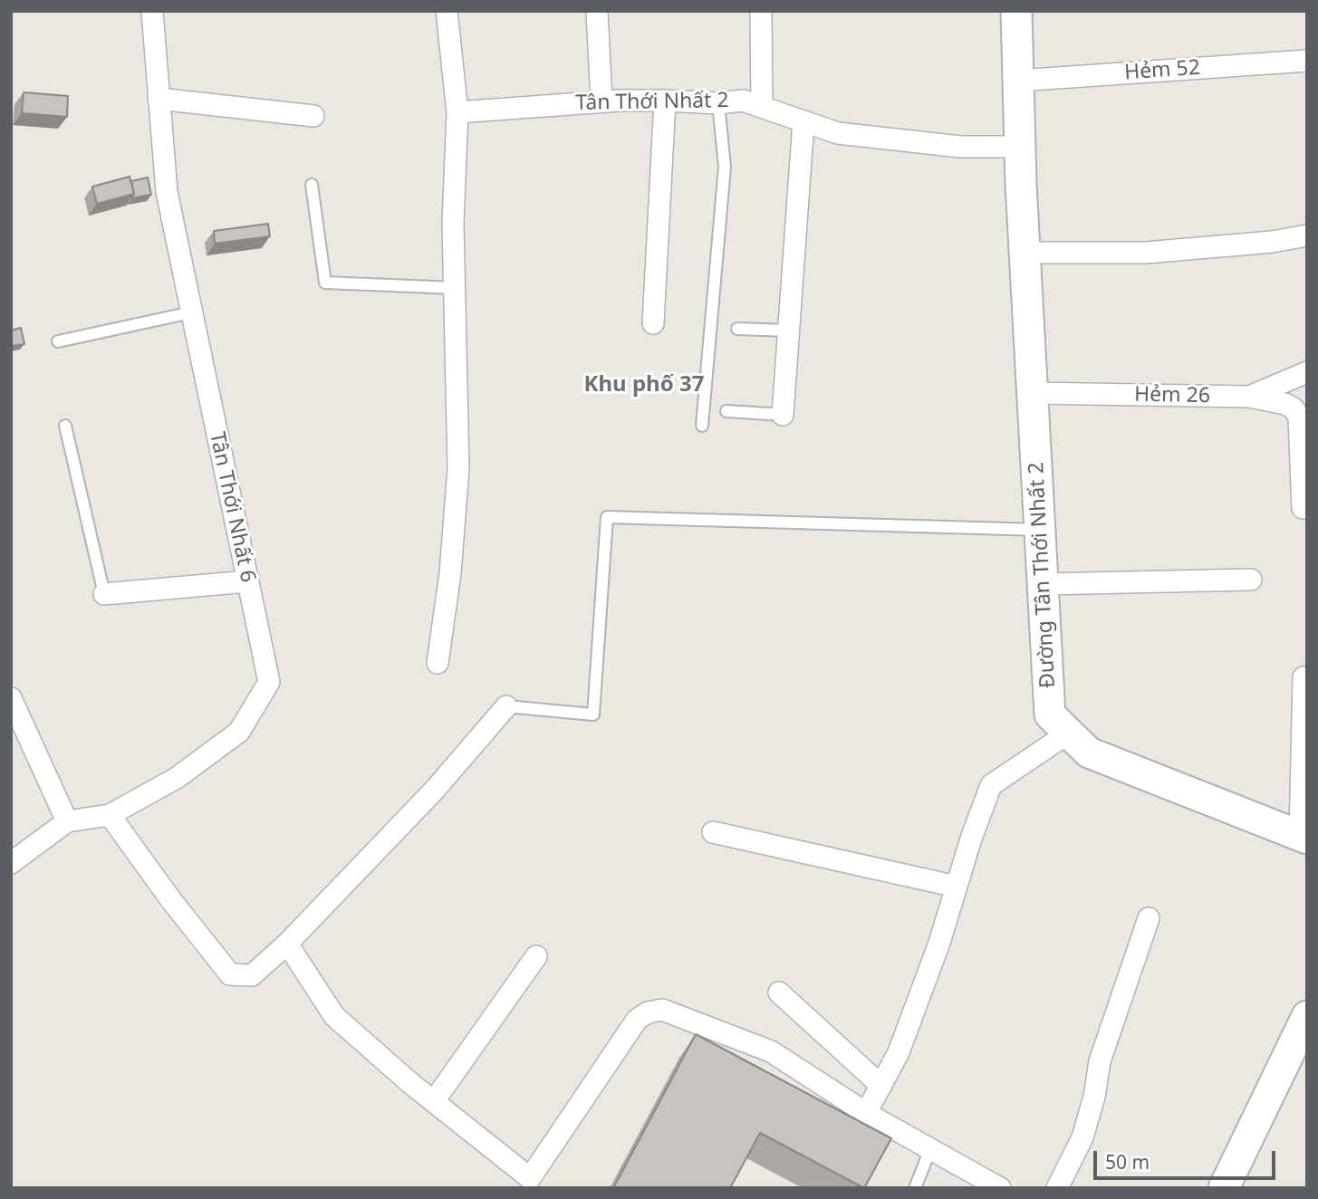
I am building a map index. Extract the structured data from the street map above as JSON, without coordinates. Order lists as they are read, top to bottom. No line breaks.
{"streets":{"street":["Hẻm 52","Tân Thới Nhất 2","Hẻm 26","Tân Thới Nhất 6","Đường Tân Thới Nhất 2"]},"crossings":[["Hẻm 52","Đường Tân Thới Nhất 2"],["Tân Thới Nhất 2","Đường Tân Thới Nhất 2"],["Hẻm 26","Đường Tân Thới Nhất 2"]],"districts":["Khu phố 37"],"scale_bar":"50 m"}
